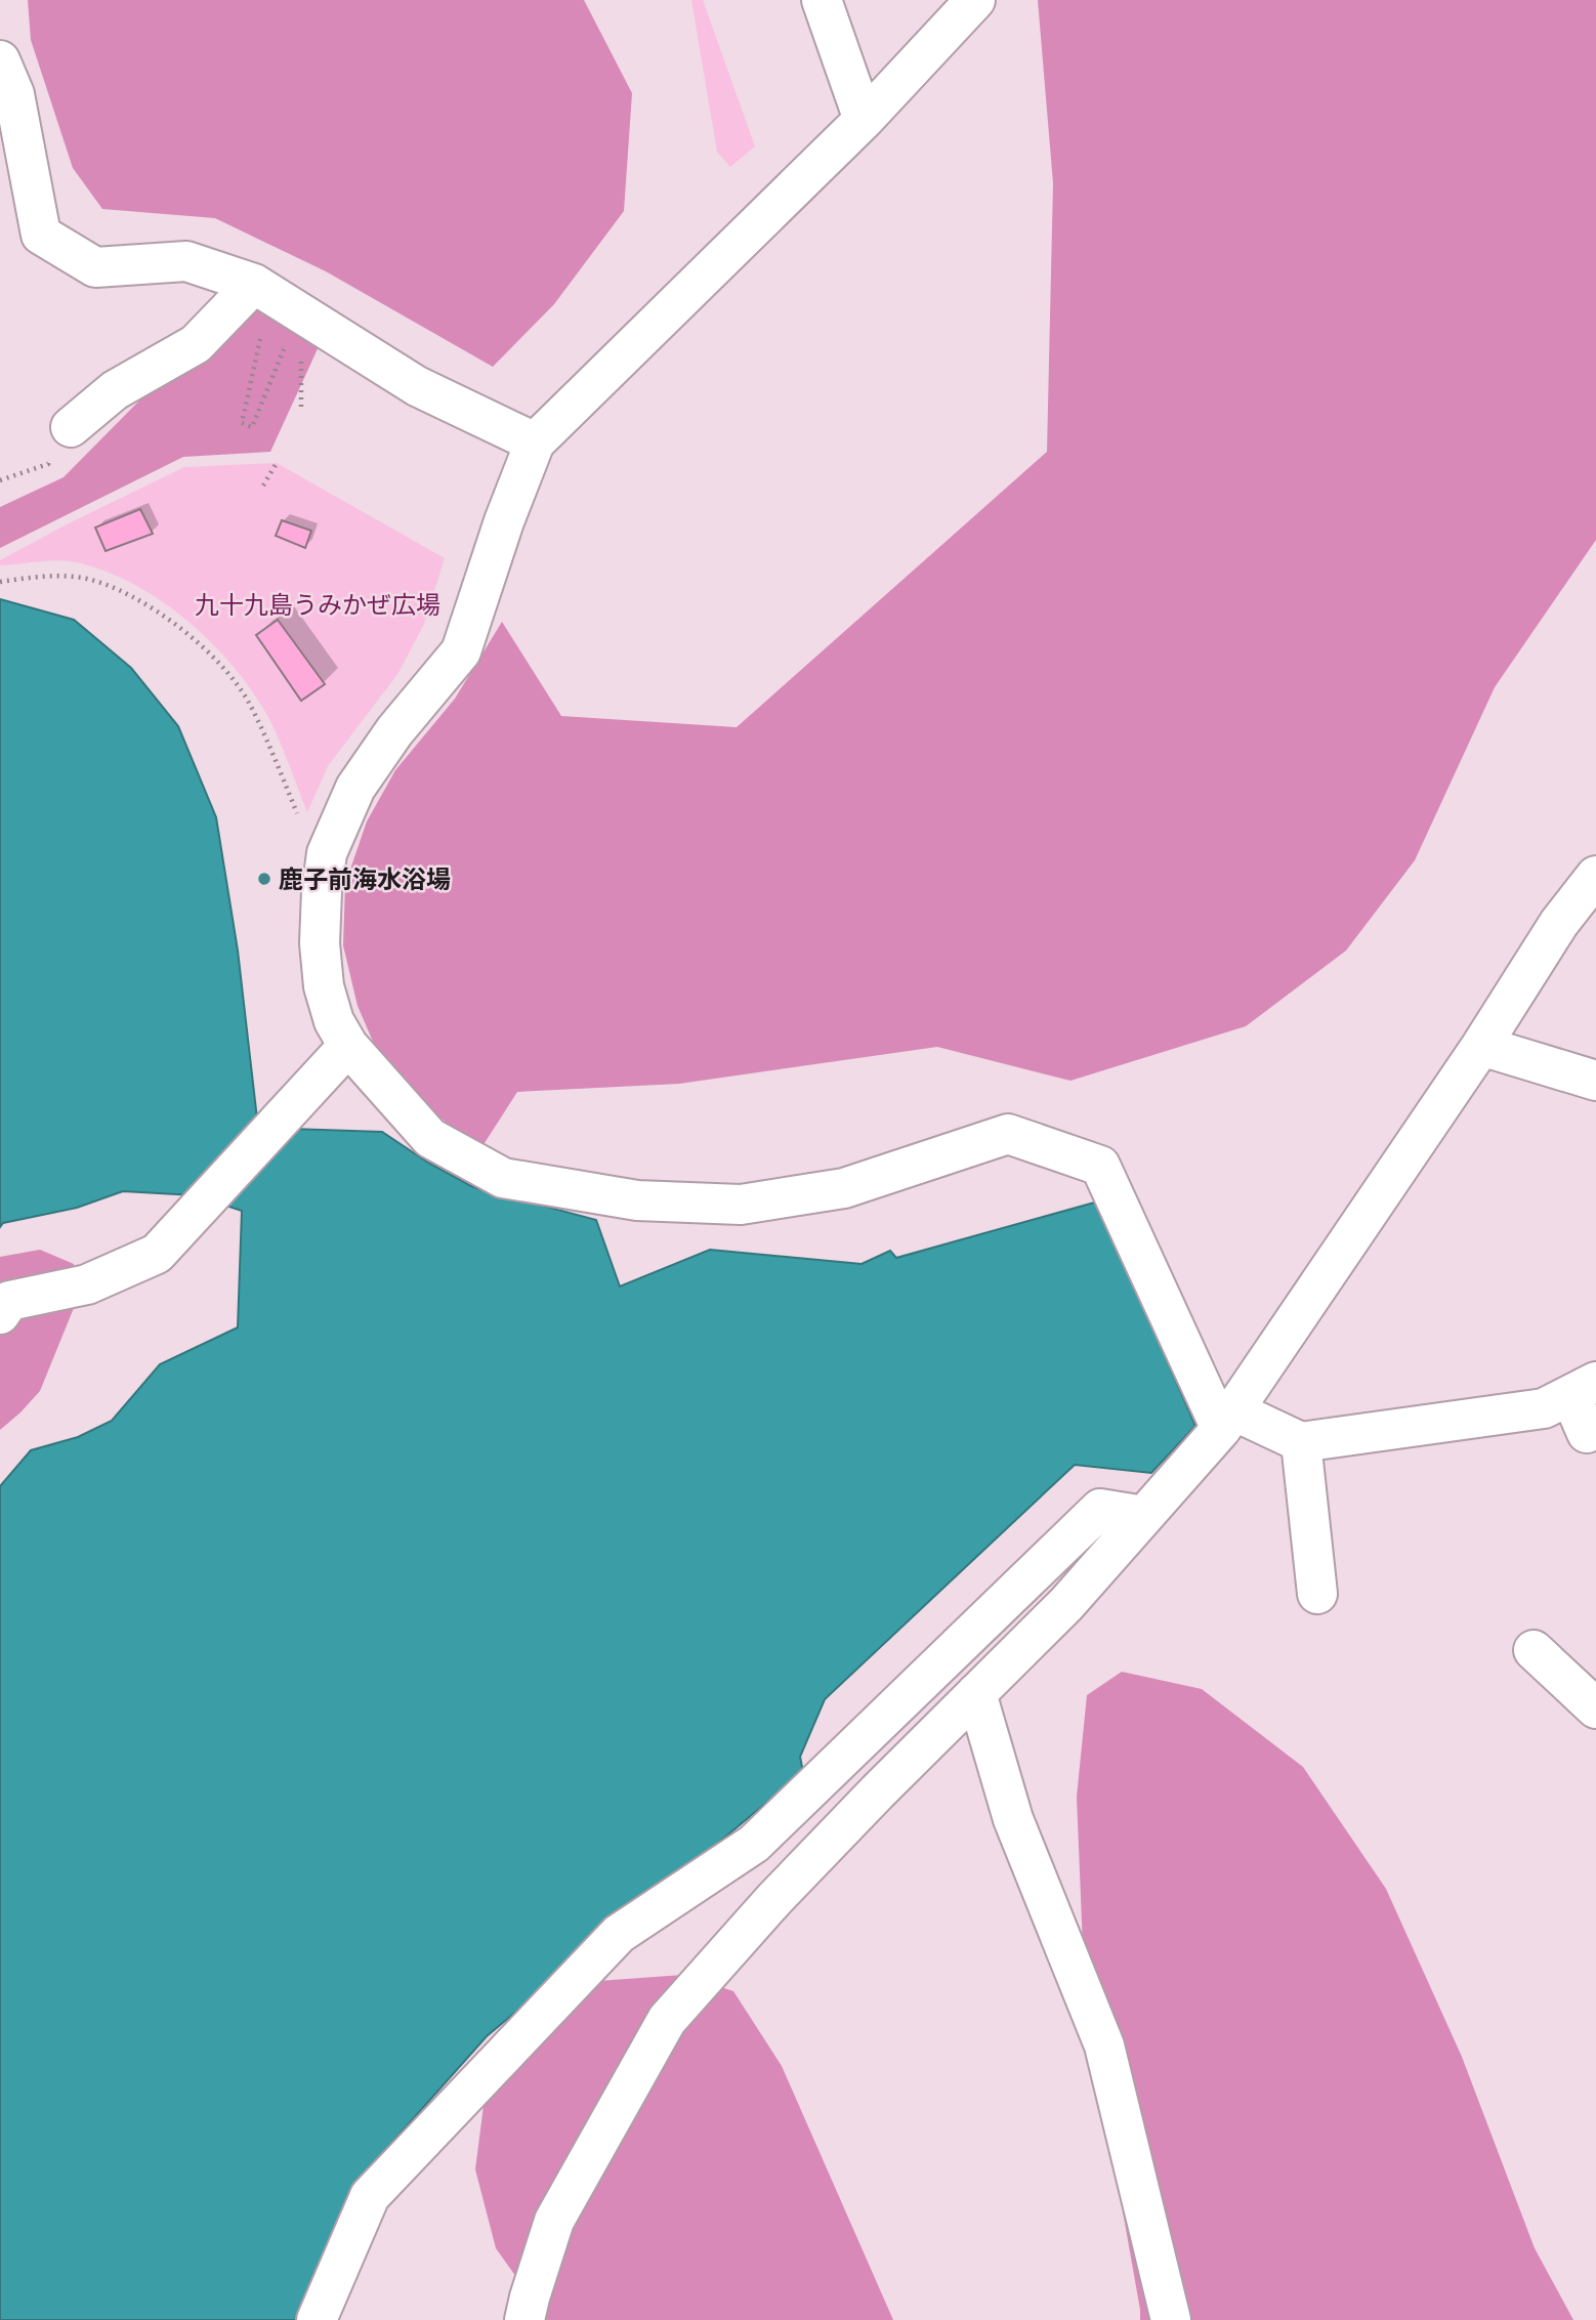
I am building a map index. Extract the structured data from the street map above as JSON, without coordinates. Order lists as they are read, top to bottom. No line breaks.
{"parks":["九十九島うみかぜ広場"],"places":["鹿子前海水浴場"]}
